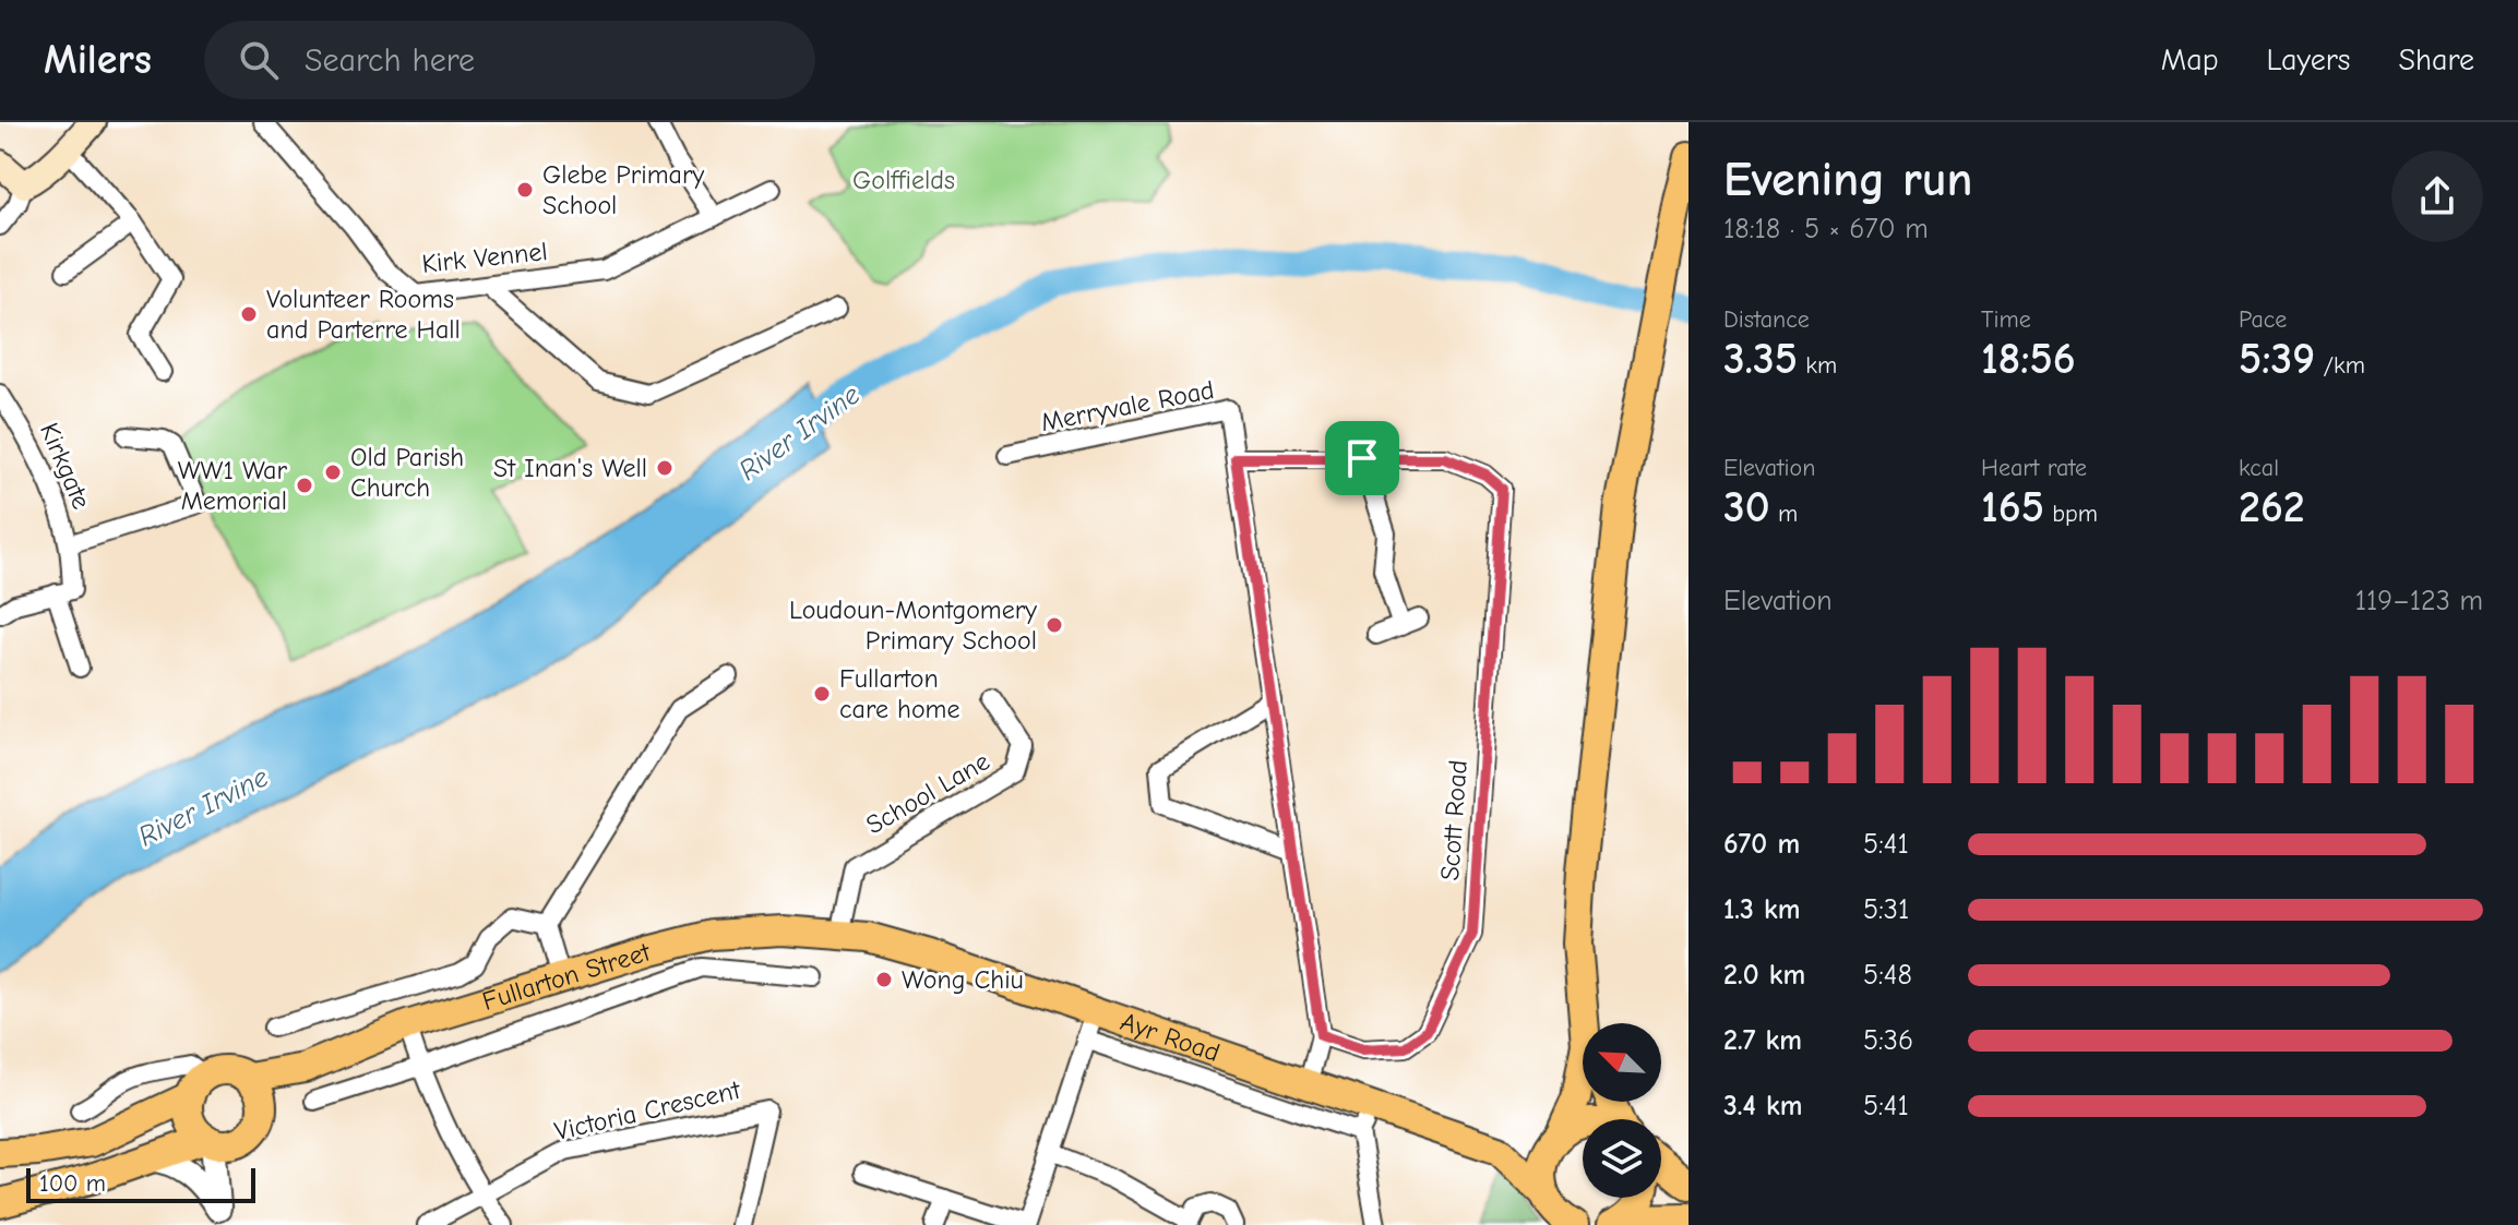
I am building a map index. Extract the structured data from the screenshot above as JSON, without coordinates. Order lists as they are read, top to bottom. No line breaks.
{"streets":{"main road":["Fullarton Street","Ayr Road"],"street":["Kirk Vennel","Merryvale Road","Kirkgate","School Lane","Scott Road","Victoria Crescent"]},"crossings":[["Merryvale Road","Scott Road"],["Merryvale Road","Ayr Road"],["School Lane","Fullarton Street"],["School Lane","Ayr Road"],["Fullarton Street","Ayr Road"]],"water":["River Irvine"],"parks":["Golffields"],"places":["Glebe Primary School","Volunteer Rooms and Parterre Hall","St Inan's Well","Old Parish Church","WW1 War Memorial","Loudoun-Montgomery Primary School","Fullarton care home","Wong Chiu"],"scale_bar":"100 m","north":"top left","page":{"header":"Milers","search":"Search here","nav":["Map","Layers","Share"],"heading":["Evening run","18:18 · 5 × 670 m"],"stats":[["Distance","3.35 km"],["Time","18:56"],["Pace","5:39 /km"],["Elevation","30 m"],["Heart rate","165 bpm"],["kcal","262"]],"chart":["Elevation","119–123 m"],"list":[{"name":"670 m","note":"5:41"},{"name":"1.3 km","note":"5:31"},{"name":"2.0 km","note":"5:48"},{"name":"2.7 km","note":"5:36"},{"name":"3.4 km","note":"5:41"}],"scale":"100 m"}}
